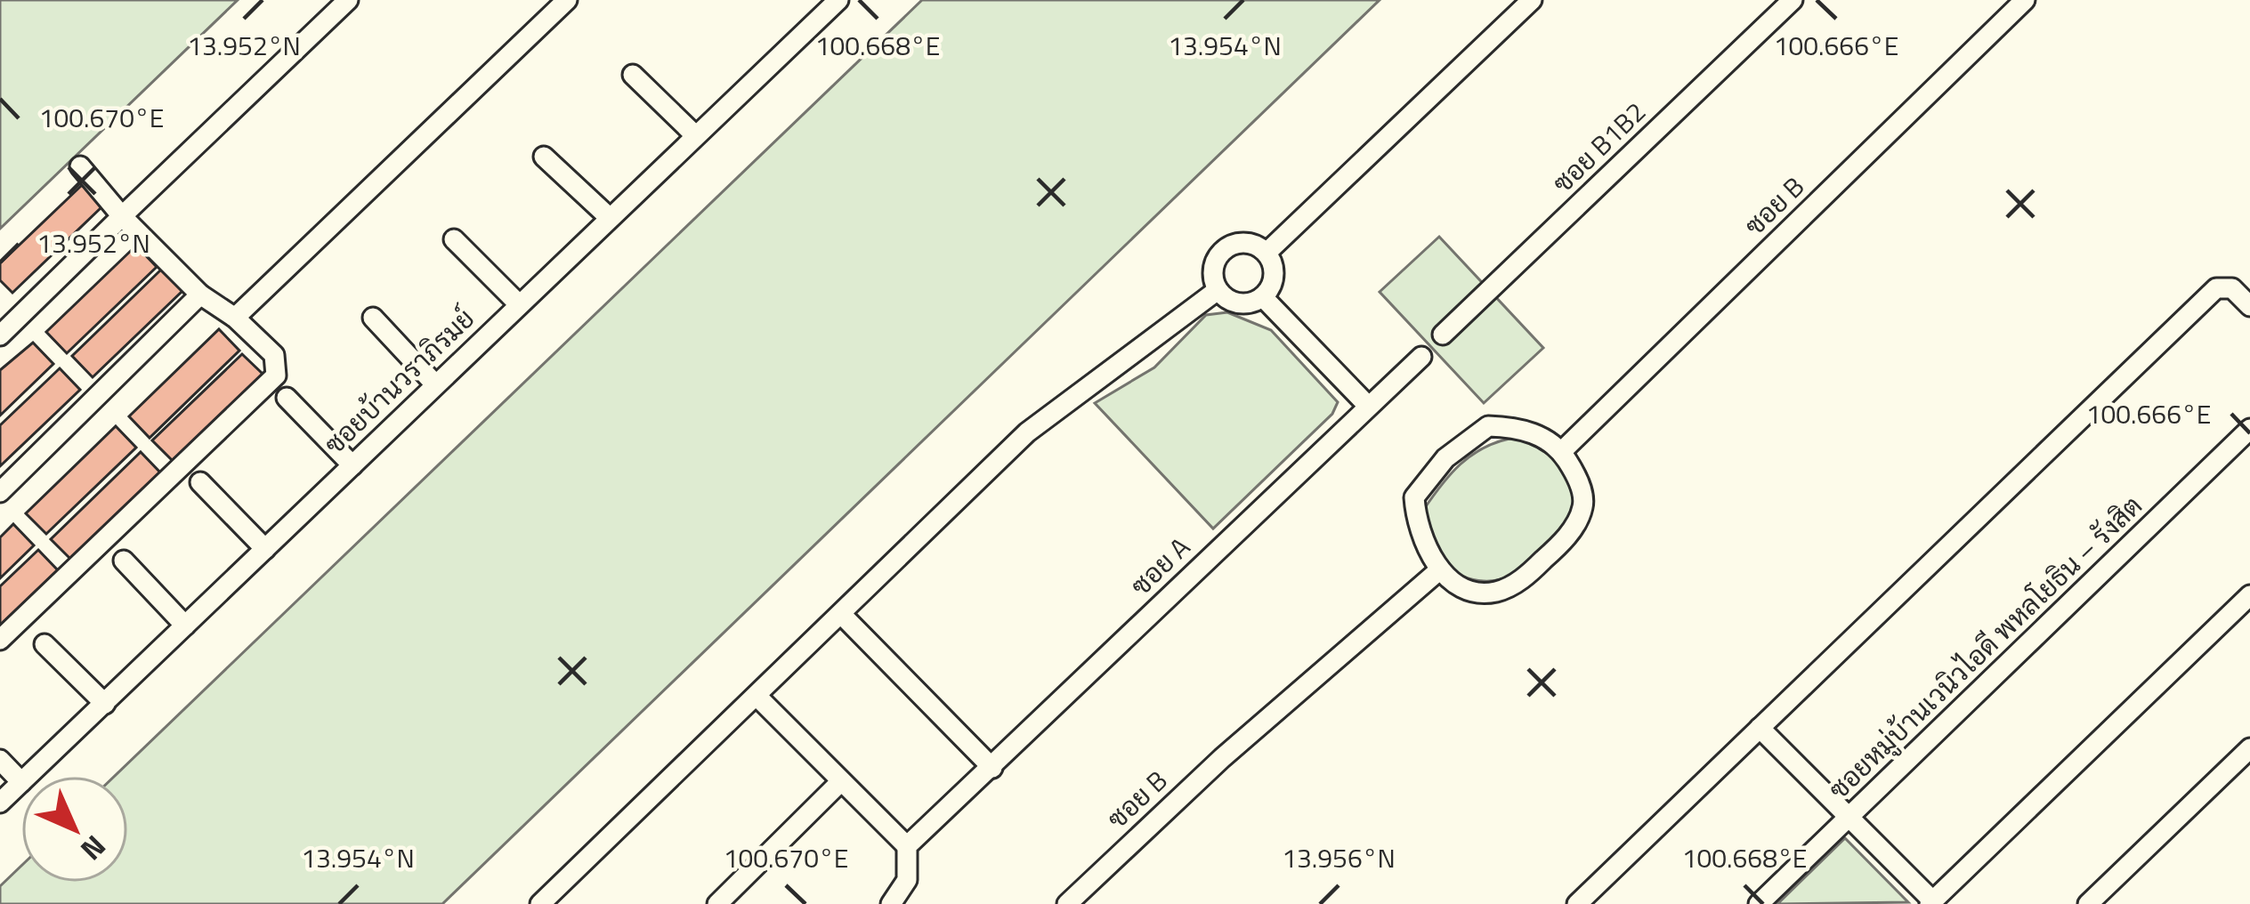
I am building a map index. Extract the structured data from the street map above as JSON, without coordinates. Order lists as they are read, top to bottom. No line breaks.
{"streets":{"street":["ซอย B1B2","ซอย B","ซอยบ้านวราภิรมย์","ซอย A","ซอยหมู่บ้านเวนิวไอดี พหลโยธิน – รังสิต"]},"north":"bottom right","coordinates":["13.952°N","100.668°E","13.954°N","100.666°E","100.670°E","13.956°N"]}
